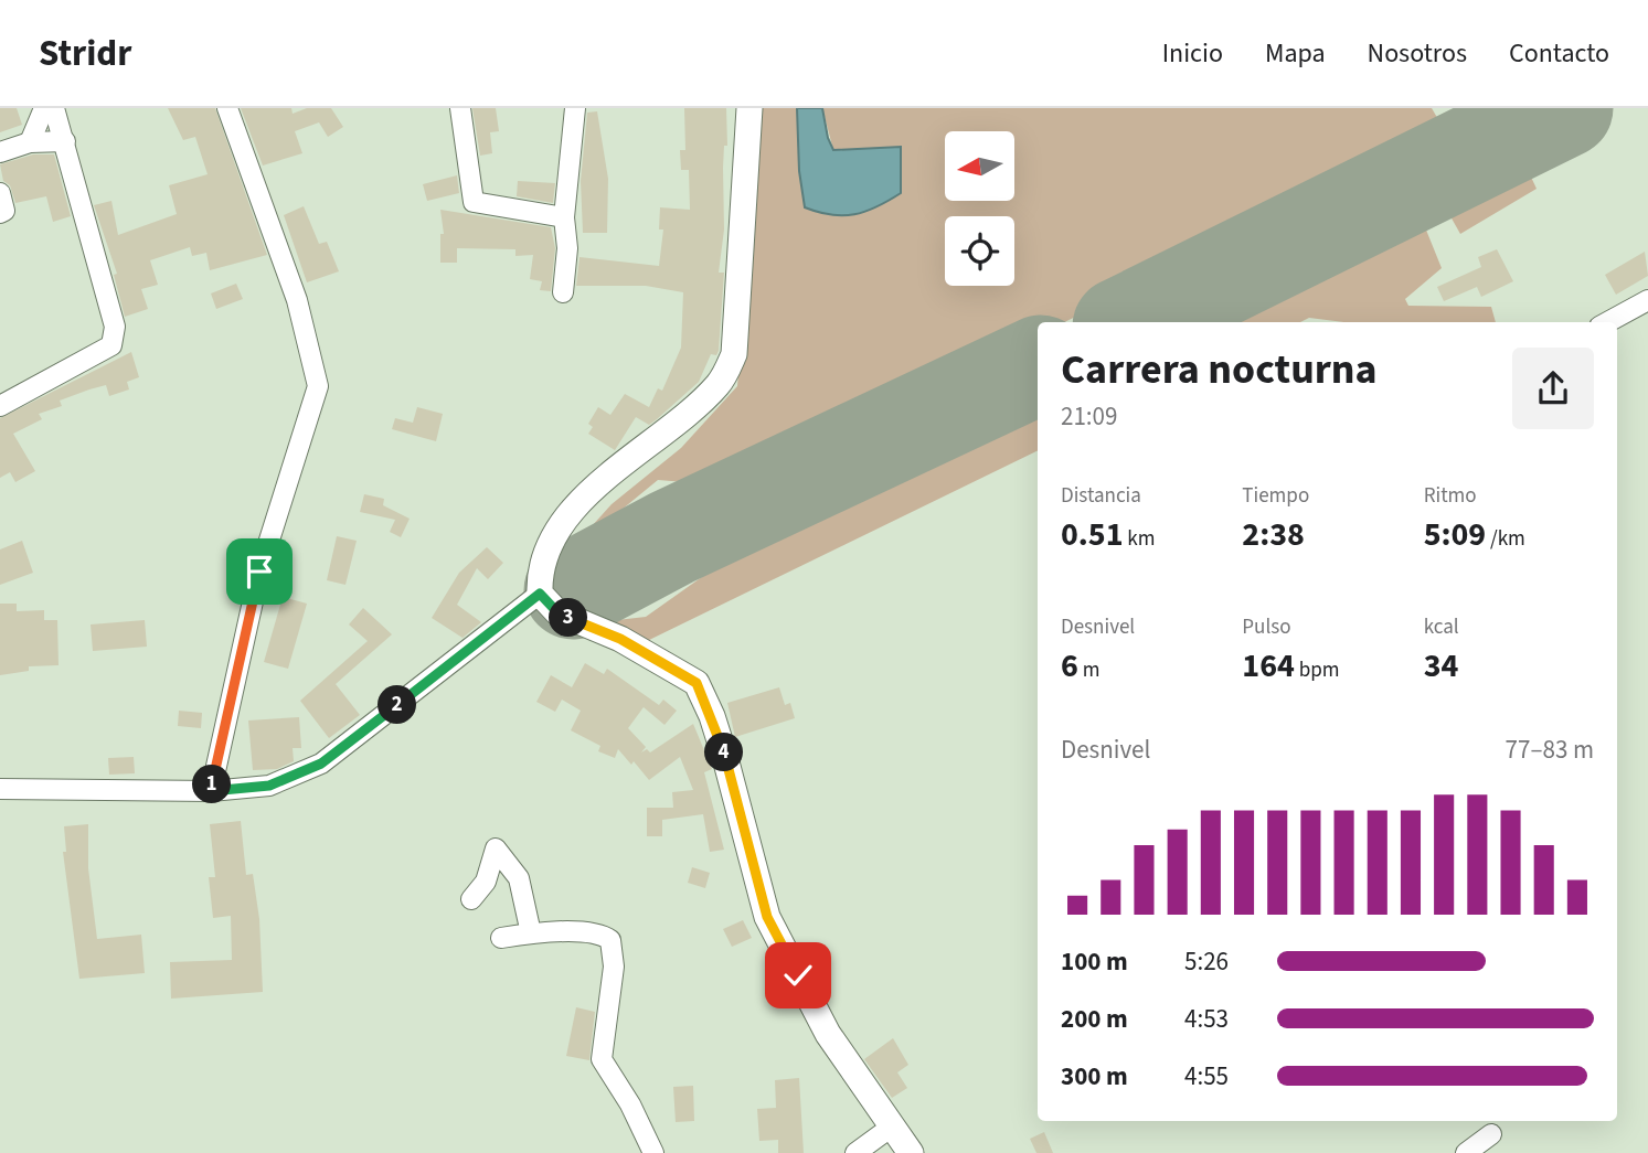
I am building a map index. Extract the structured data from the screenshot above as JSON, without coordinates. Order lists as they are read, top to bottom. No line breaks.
{"north":"left","page":{"header":"Stridr","nav":["Inicio","Mapa","Nosotros","Contacto"],"heading":["Carrera nocturna","21:09"],"stats":[["Distancia","0.51 km"],["Tiempo","2:38"],["Ritmo","5:09 /km"],["Desnivel","6 m"],["Pulso","164 bpm"],["kcal","34"]],"pins":["3","2","4","1"],"chart":["Desnivel","77–83 m"],"list":[{"name":"100 m","note":"5:26"},{"name":"200 m","note":"4:53"},{"name":"300 m","note":"4:55"}]}}
